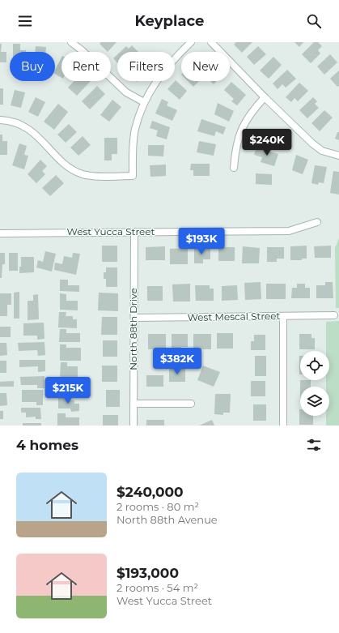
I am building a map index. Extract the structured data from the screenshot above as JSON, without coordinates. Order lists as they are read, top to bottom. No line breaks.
{"streets":{"street":["West Yucca Street","West Mescal Street","North 88th Drive"]},"crossings":[["West Yucca Street","North 88th Drive"],["West Mescal Street","North 88th Drive"]],"page":{"header":"Keyplace","chip":["Buy","Rent","Filters","New"],"price":["$240K","$193K","$382K","$215K"],"heading":"4 homes","list":[{"name":"$240,000","note":"2 rooms · 80 m² · North 88th Avenue"},{"name":"$193,000","note":"2 rooms · 54 m² · West Yucca Street"}]}}
